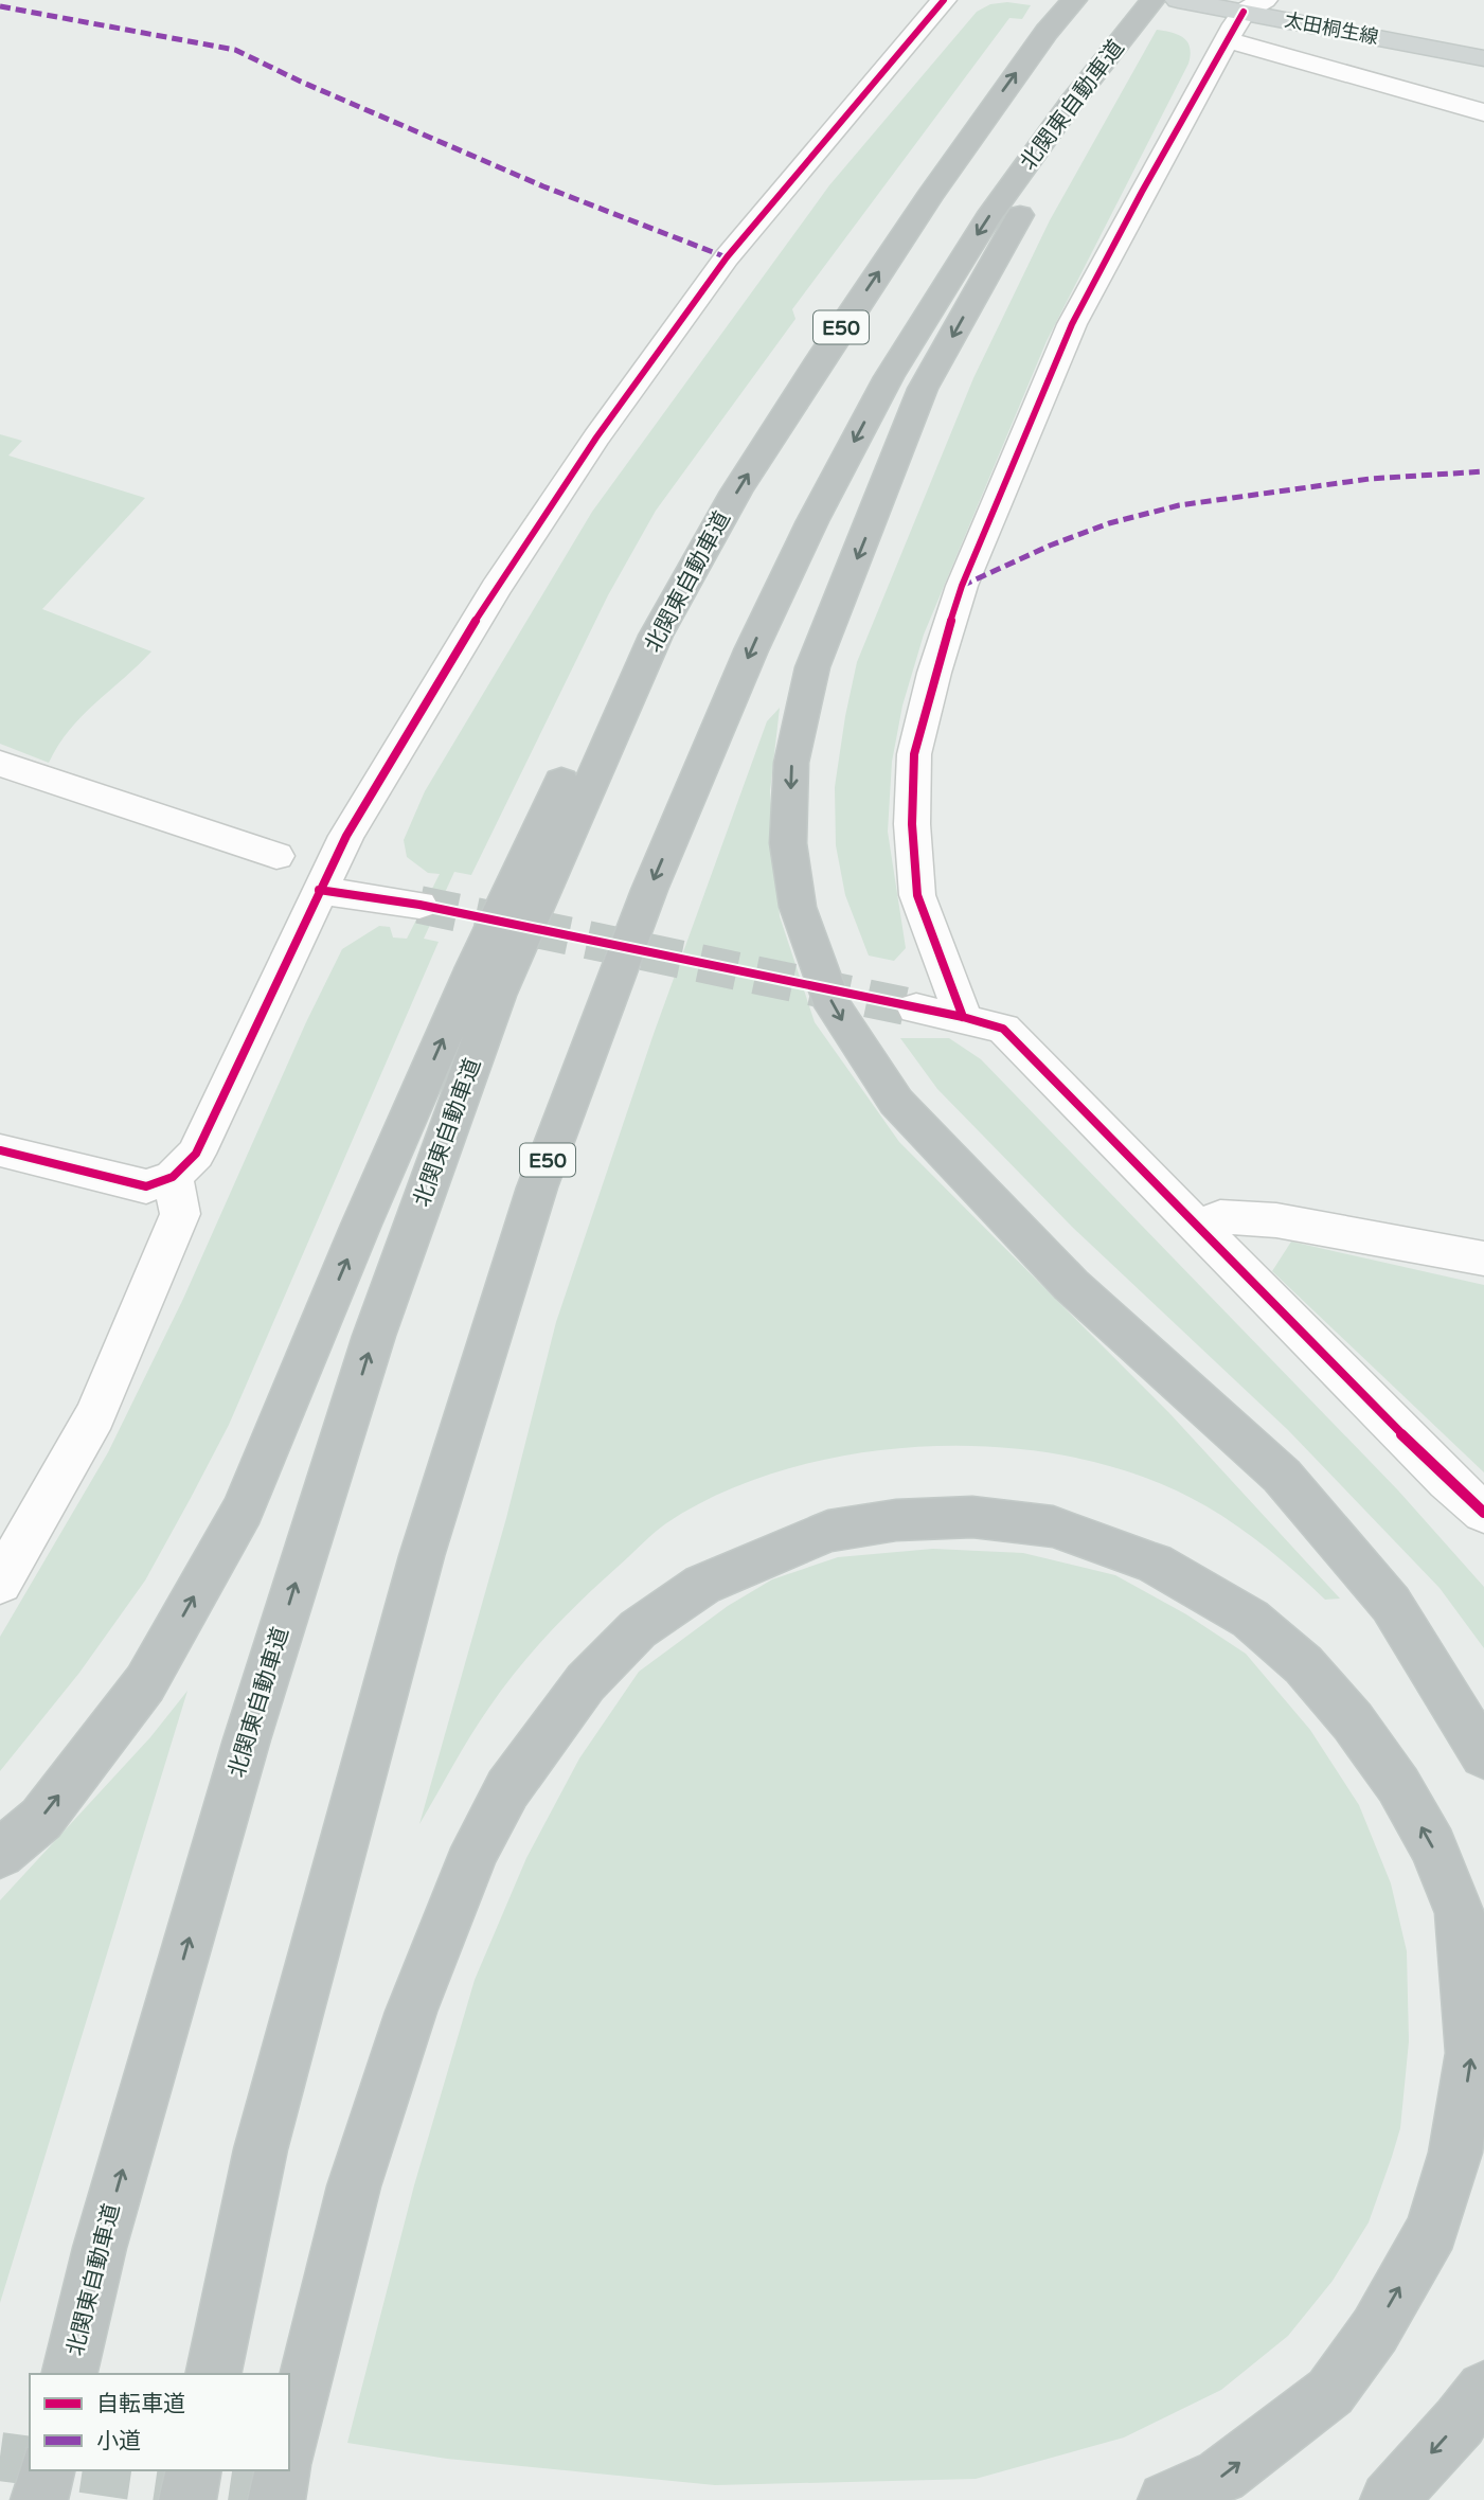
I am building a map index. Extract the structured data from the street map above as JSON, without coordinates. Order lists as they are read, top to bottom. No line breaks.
{"streets":{"highway":["北関東自動車道","E50"],"main road":["太田桐生線"]},"legend":["自転車道","小道"]}
